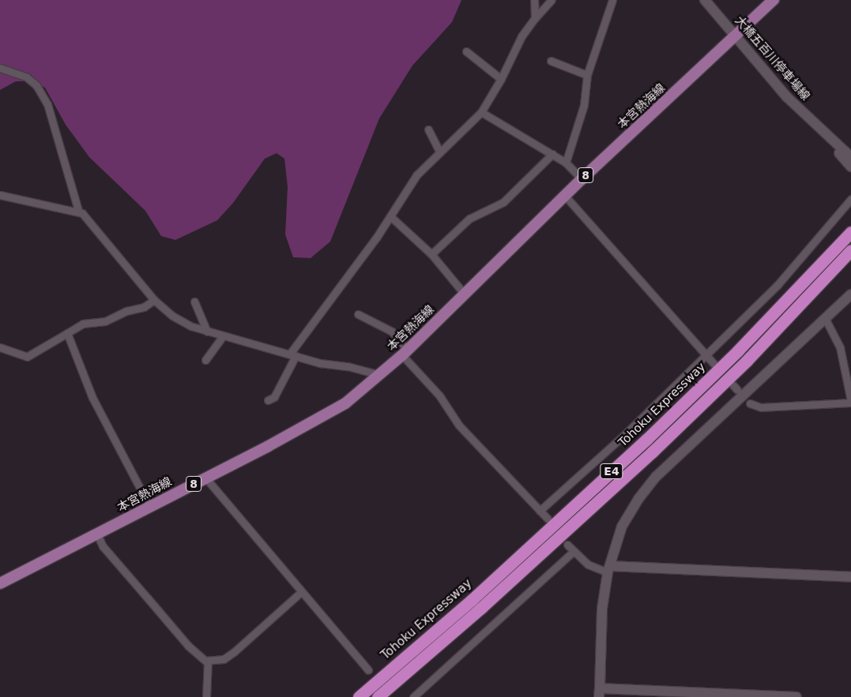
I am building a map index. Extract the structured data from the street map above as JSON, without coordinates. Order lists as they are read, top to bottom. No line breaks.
{"streets":{"highway":["Tohoku Expressway","E4"],"main road":["本宮熱海線","8"],"street":["大橋五百川停車場線"]},"crossings":[["大橋五百川停車場線","本宮熱海線"]]}
